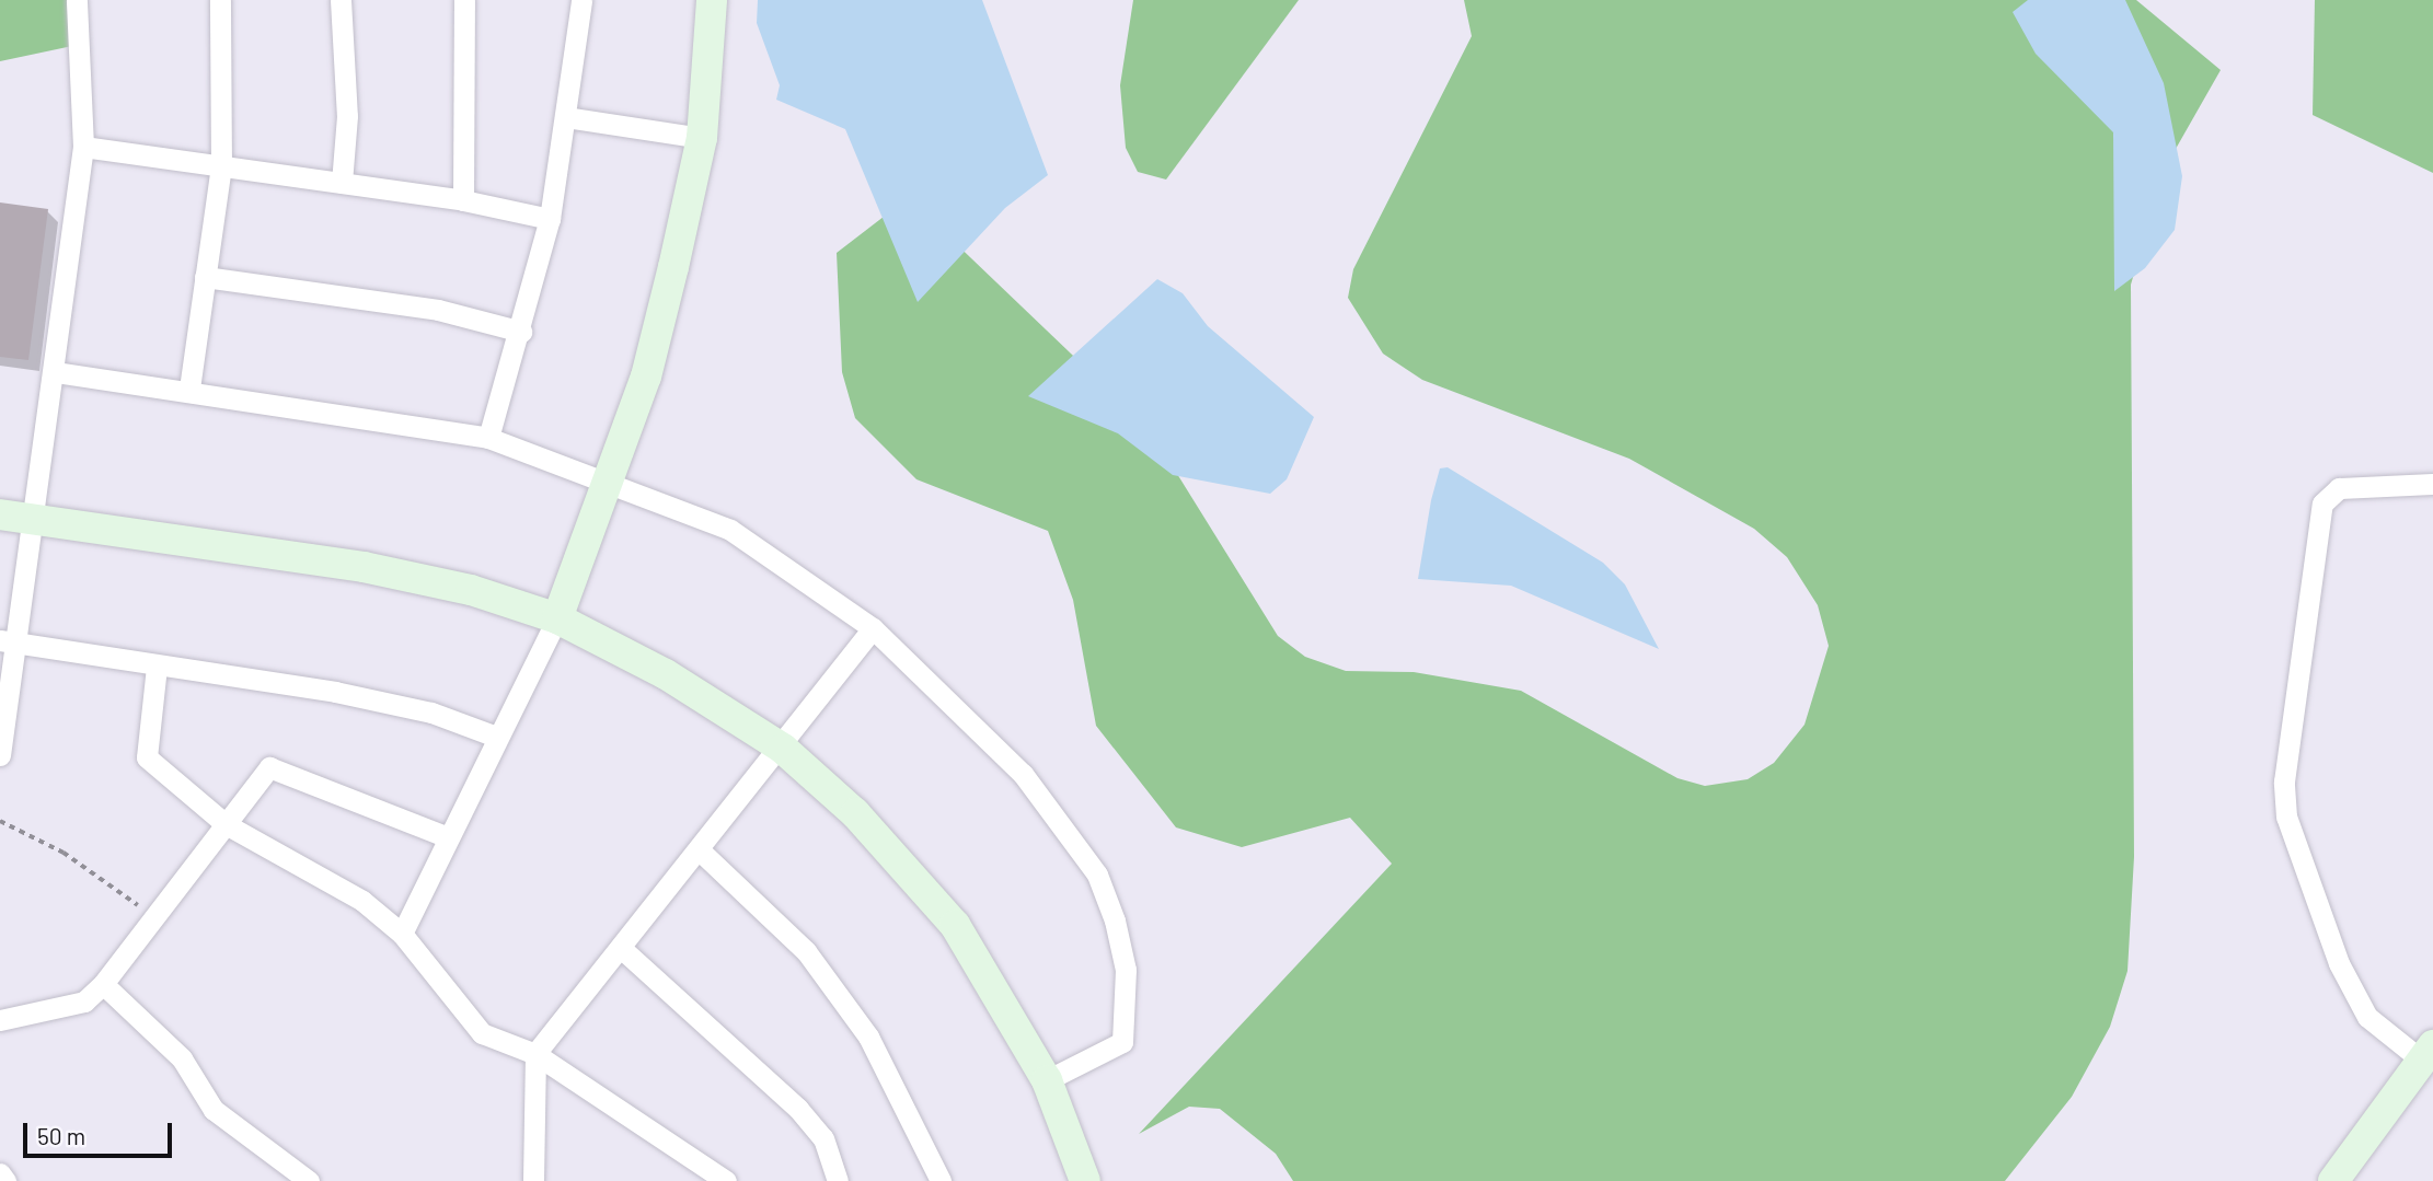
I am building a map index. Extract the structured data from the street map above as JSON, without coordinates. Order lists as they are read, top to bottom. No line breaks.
{"scale_bar":"50 m"}
